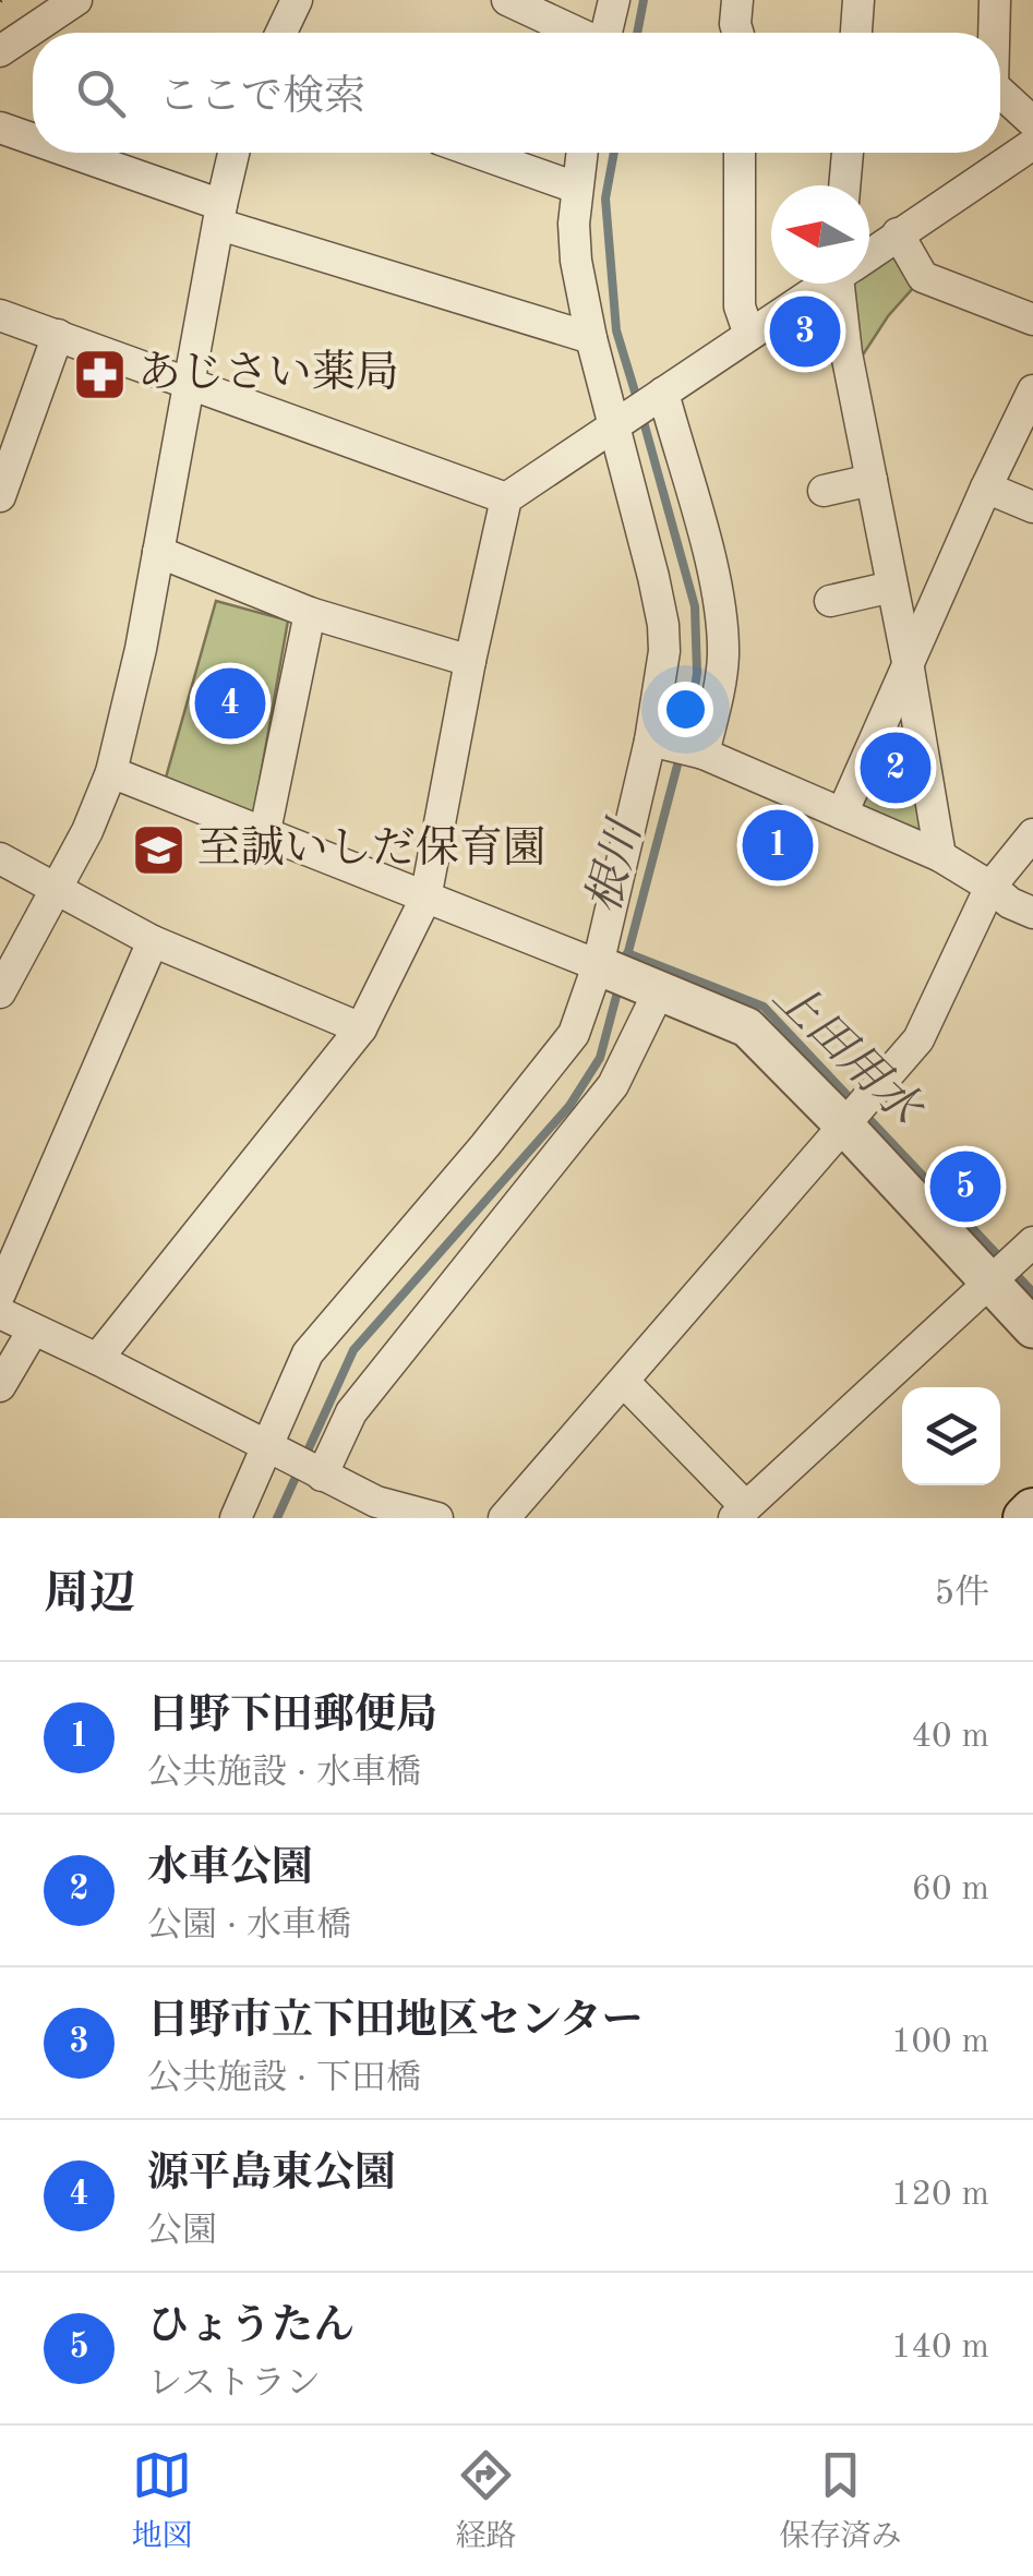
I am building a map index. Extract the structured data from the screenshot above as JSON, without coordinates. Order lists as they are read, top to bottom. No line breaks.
{"water":["根川","上田用水"],"places":{"pharmacy":["あじさい薬局"],"school or university":["至誠いしだ保育園"]},"north":"left","page":{"search":"ここで検索","pins":["3","4","2","1","5"],"heading":["周辺","5件"],"list":[{"mark":"1","name":"日野下田郵便局","note":"公共施設 · 水車橋","value":"40 m"},{"mark":"2","name":"水車公園","note":"公園 · 水車橋","value":"60 m"},{"mark":"3","name":"日野市立下田地区センター","note":"公共施設 · 下田橋","value":"100 m"},{"mark":"4","name":"源平島東公園","note":"公園","value":"120 m"},{"mark":"5","name":"ひょうたん","note":"レストラン","value":"140 m"}],"nav":["地図","経路","保存済み"]}}
